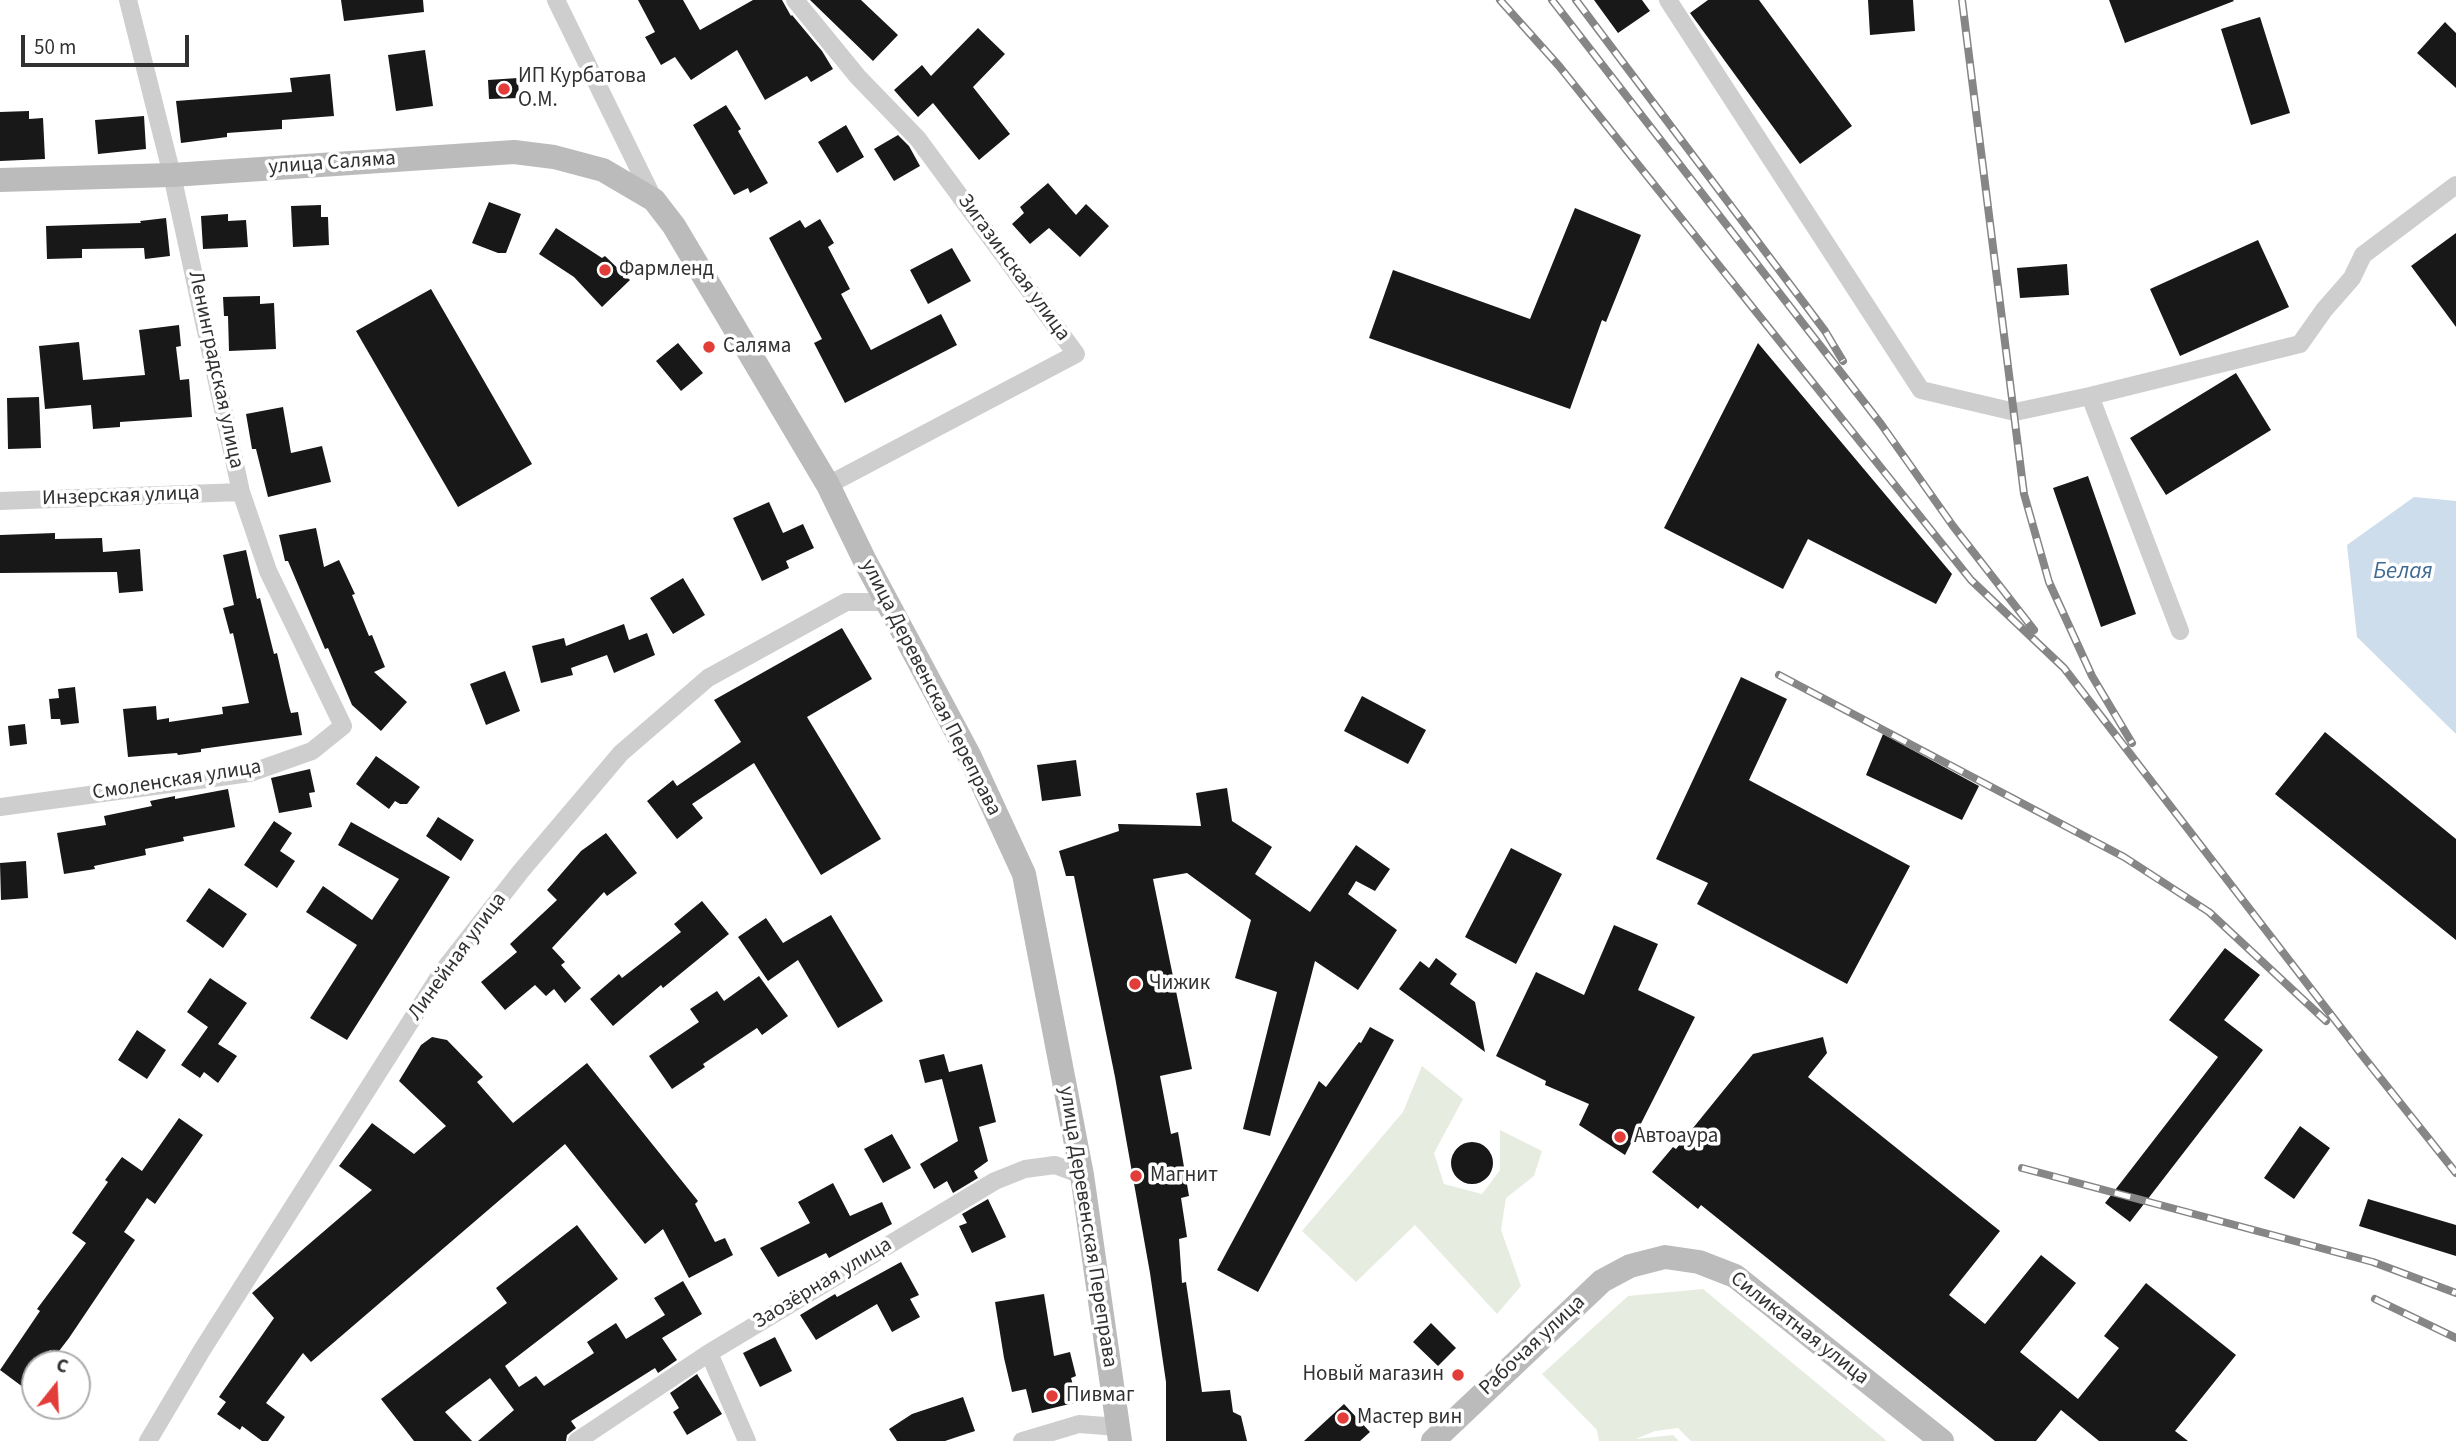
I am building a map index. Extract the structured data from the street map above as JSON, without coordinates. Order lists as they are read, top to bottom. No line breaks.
{"streets":{"street":["улица Саляма","Зигазинская улица","Ленинградская улица","Инзерская улица","улица Деревенская Переправа","Смоленская улица","Линейная улица","Заозёрная улица","Силикатная улица","Рабочая улица"]},"crossings":[["улица Саляма","Ленинградская улица"],["улица Саляма","улица Деревенская Переправа"],["Зигазинская улица","улица Деревенская Переправа"],["Ленинградская улица","Инзерская улица"],["Ленинградская улица","Смоленская улица"],["улица Деревенская Переправа","Линейная улица"],["улица Деревенская Переправа","Заозёрная улица"],["Силикатная улица","Рабочая улица"]],"water":["Белая"],"places":["ИП Курбатова О.М.","Фармленд","Саляма","Чижик","Автоаура","Магнит","Новый магазин","Пивмаг","Мастер вин"],"scale_bar":"50 m","north":"top"}
